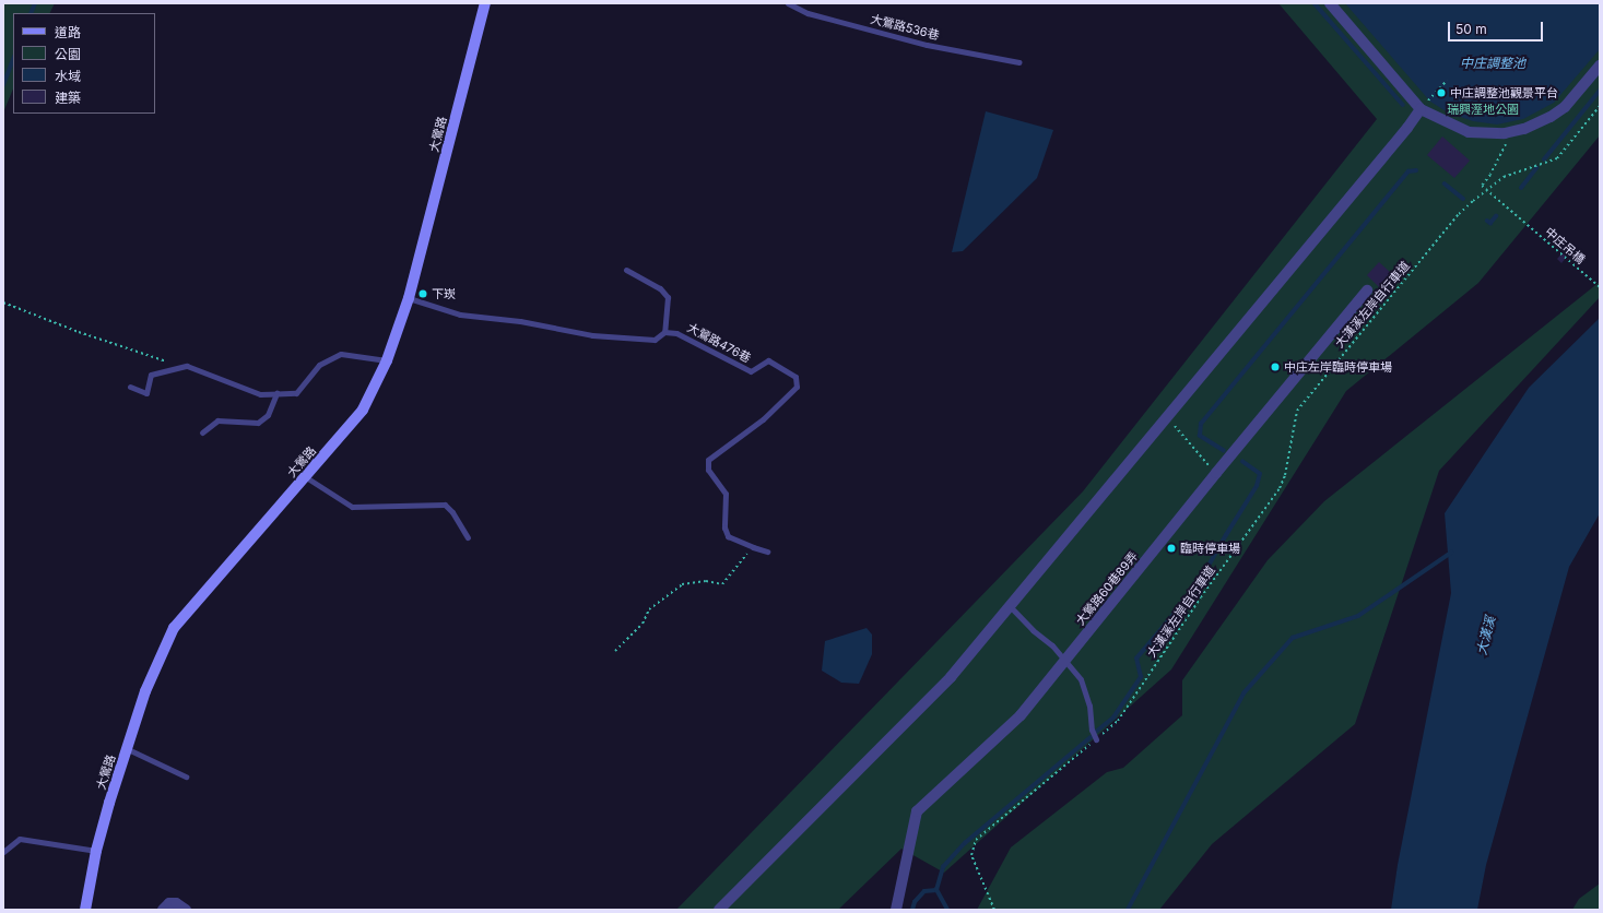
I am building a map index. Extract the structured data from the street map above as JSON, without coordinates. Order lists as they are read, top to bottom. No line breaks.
{"streets":{"street":["大鶯路","大鶯路60巷89弄"],"lane":["大鶯路536巷","大鶯路476巷"],"path":["中庄吊橋","大漢溪左岸自行車道"]},"crossings":[["中庄吊橋","大漢溪左岸自行車道"]],"water":["中庄調整池","大漢溪"],"parks":["瑞興溼地公園"],"places":["中庄調整池觀景平台","下崁","中庄左岸臨時停車場","臨時停車場"],"legend":["道路","公園","水域","建築"],"scale_bar":"50 m"}
